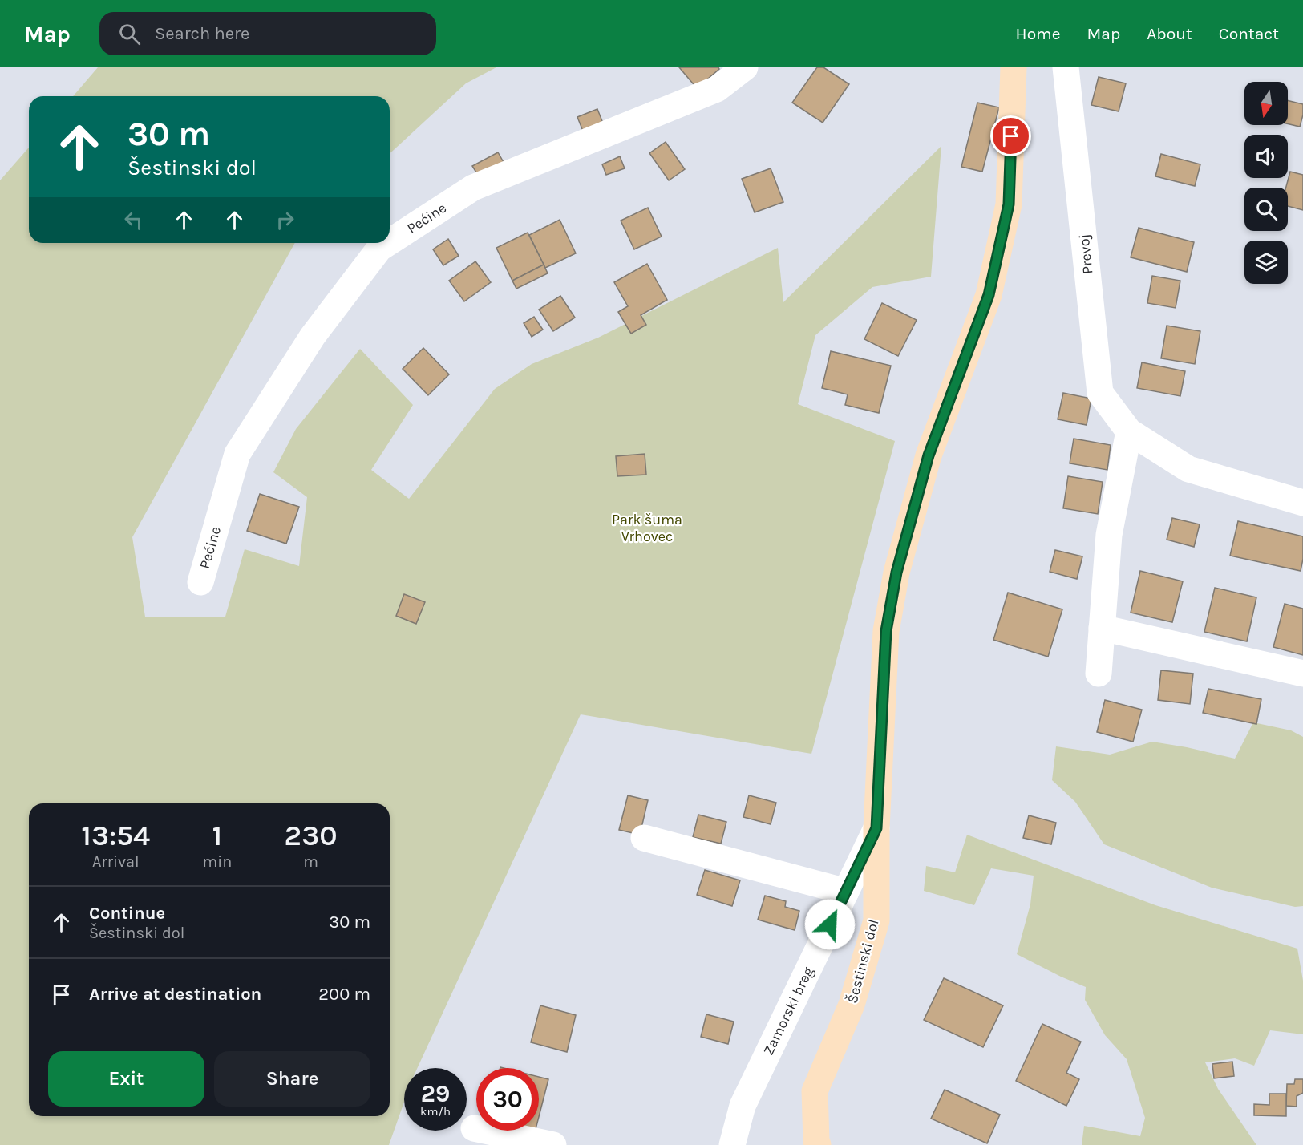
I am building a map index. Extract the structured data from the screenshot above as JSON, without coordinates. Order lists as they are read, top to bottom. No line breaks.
{"streets":{"street":["Pećine","Prevoj","Šestinski dol","Zamorski breg"]},"crossings":[["Šestinski dol","Zamorski breg"]],"parks":["Park šuma Vrhovec"],"north":"bottom","page":{"header":"Map","search":"Search here","nav":["Home","Map","About","Contact"],"turn":["30 m","Šestinski dol"],"eta":["13:54","Arrival","1","min","230","m"],"list":[{"name":"Continue","note":"Šestinski dol","value":"30 m"},{"name":"Arrive at destination","value":"200 m"}],"buttons":["Exit","Share"],"speed":"29 km/h","limit":"30"}}
